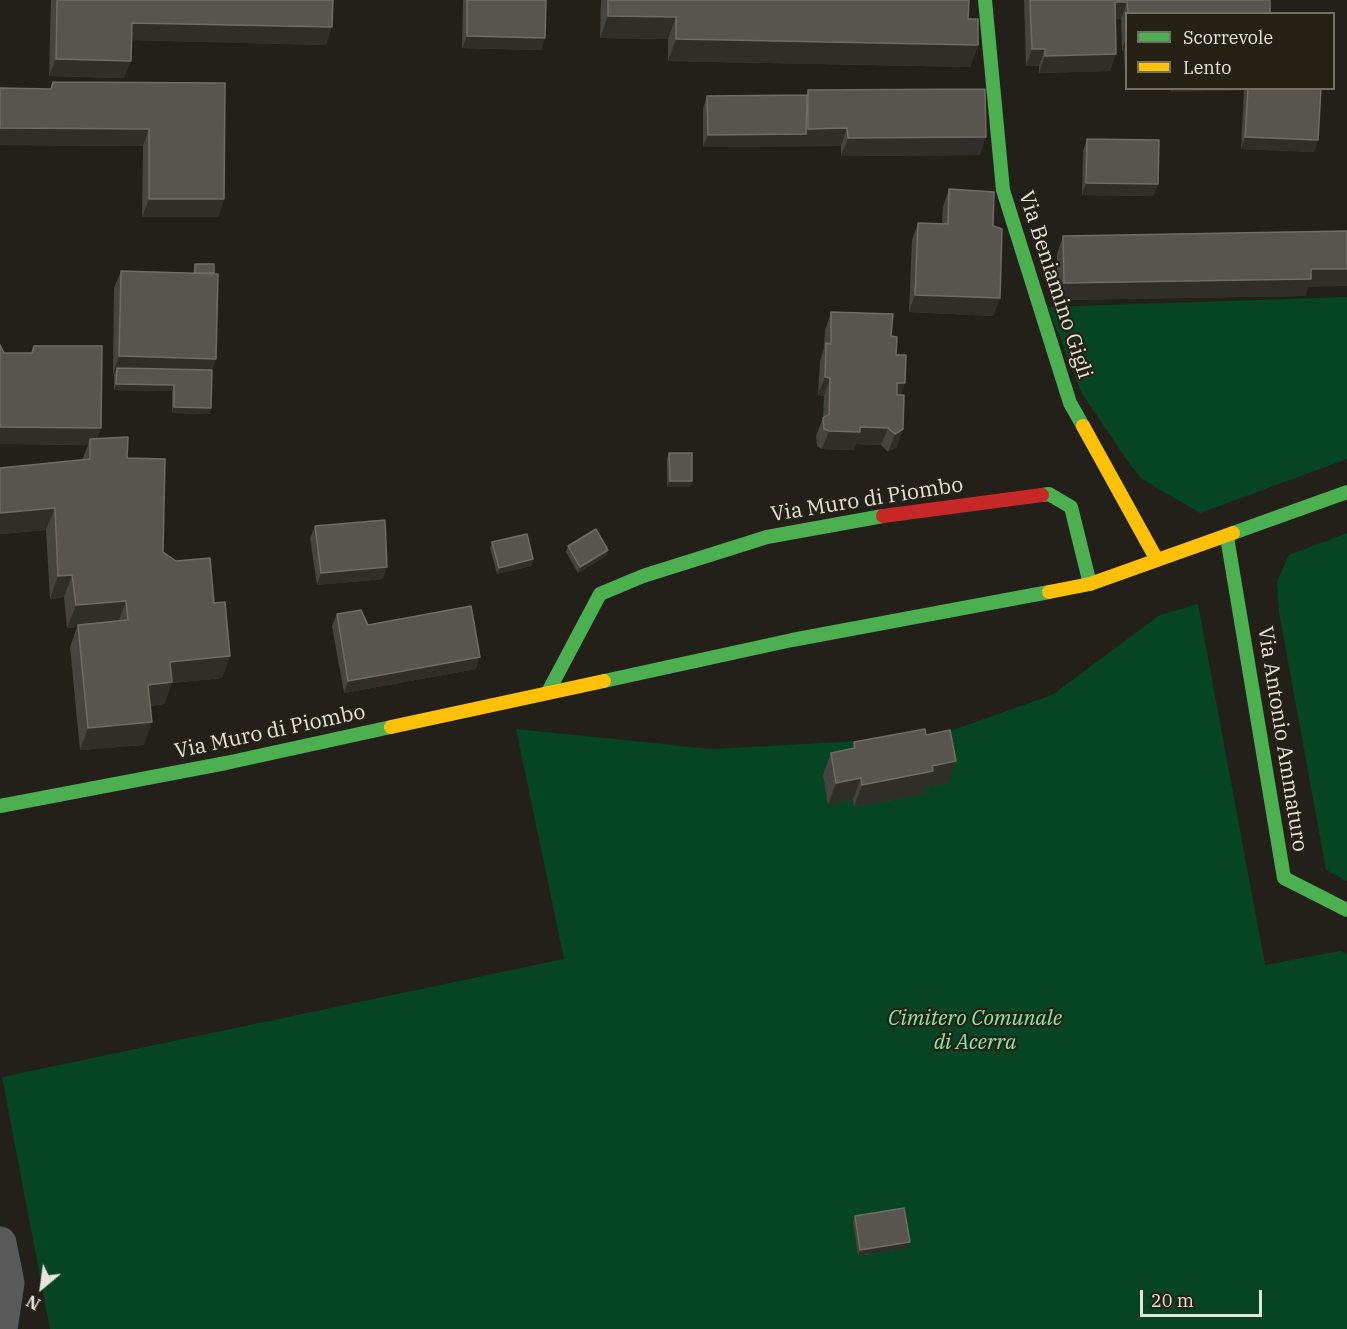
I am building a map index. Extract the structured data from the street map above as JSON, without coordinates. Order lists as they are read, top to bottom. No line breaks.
{"streets":{"street":["Via Beniamino Gigli","Via Muro di Piombo","Via Antonio Ammaturo"]},"crossings":[["Via Beniamino Gigli","Via Muro di Piombo"],["Via Muro di Piombo","Via Antonio Ammaturo"]],"parks":["Cimitero Comunale di Acerra"],"legend":["Scorrevole","Lento"],"scale_bar":"20 m","north":"bottom left"}
